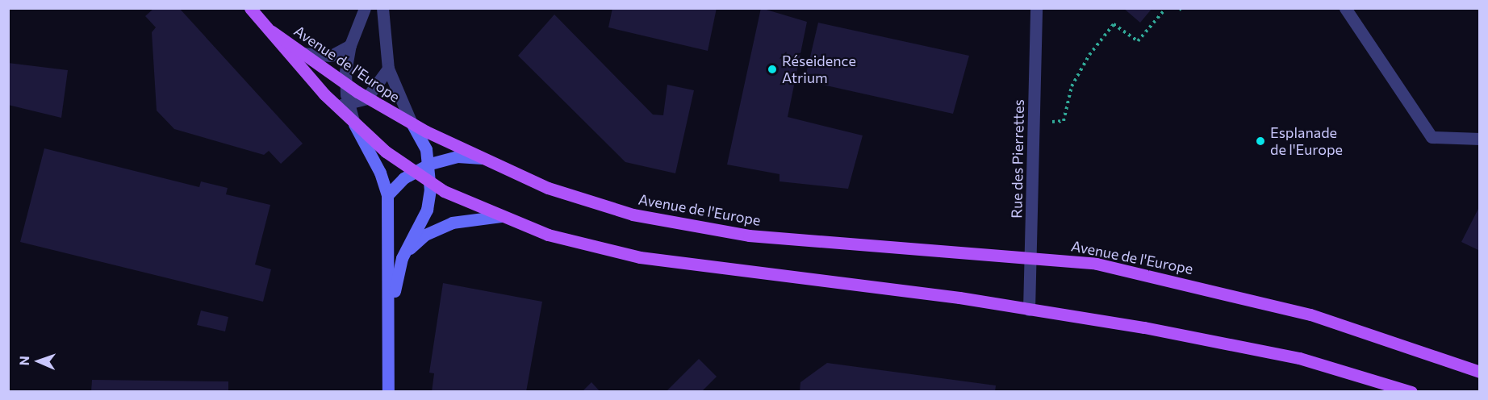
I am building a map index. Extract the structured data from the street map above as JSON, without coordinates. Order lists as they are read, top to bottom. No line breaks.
{"streets":{"main road":["Avenue de l'Europe"],"street":["Rue des Pierrettes"]},"crossings":[["Avenue de l'Europe","Rue des Pierrettes"]],"places":["Réseidence Atrium","Esplanade de l'Europe"],"north":"left"}
